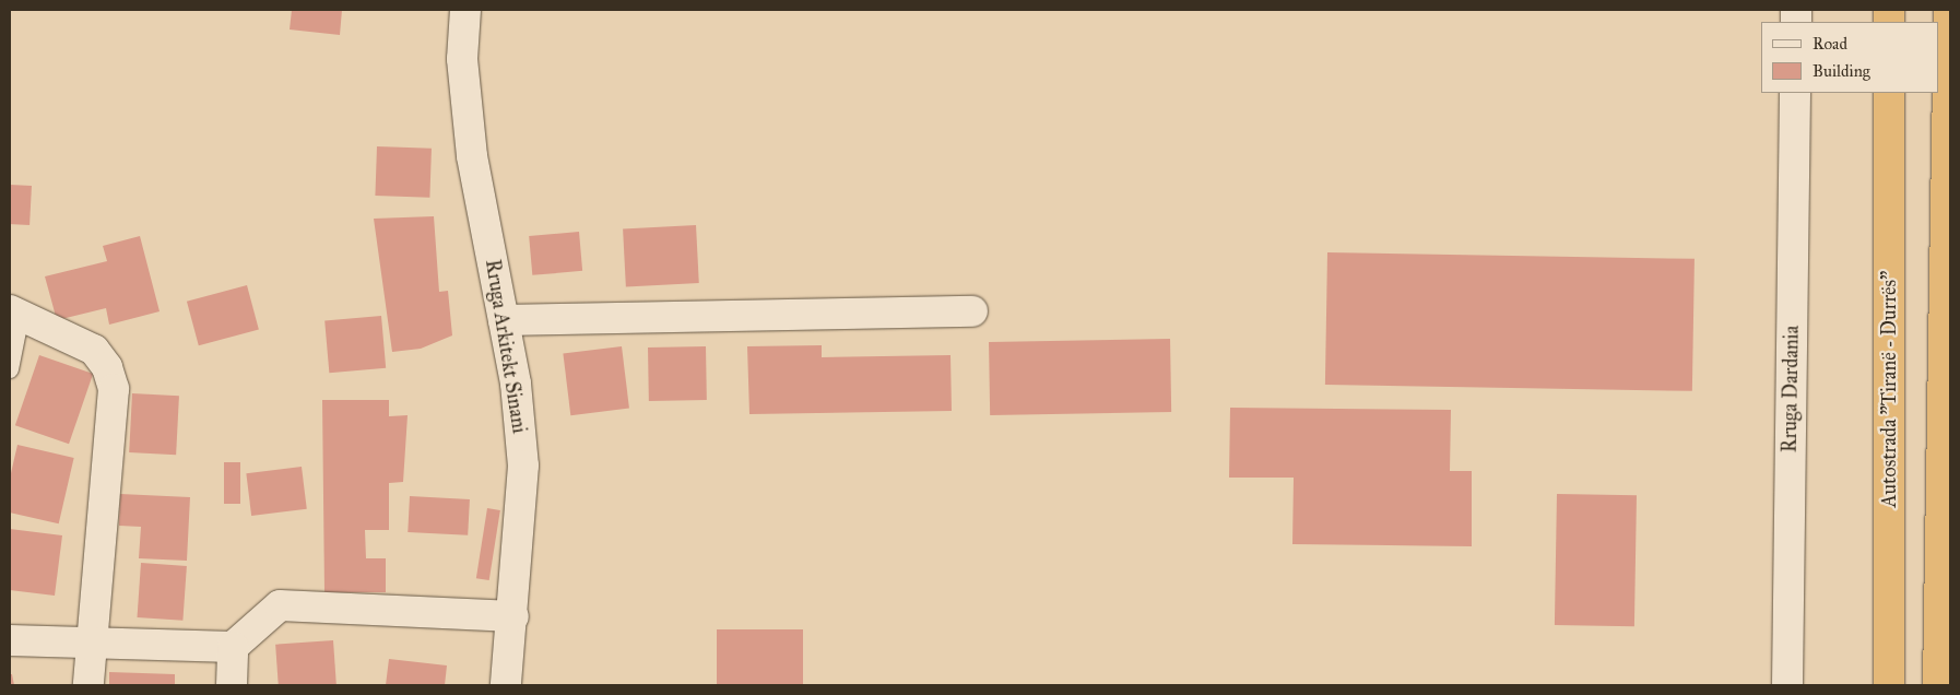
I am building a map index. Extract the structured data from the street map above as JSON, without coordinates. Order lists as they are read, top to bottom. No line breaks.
{"streets":{"highway":["Autostrada \"Tiranë - Durrës\""],"street":["Rruga Arkitekt Sinani","Rruga Dardania"]},"legend":["Road","Building"]}
